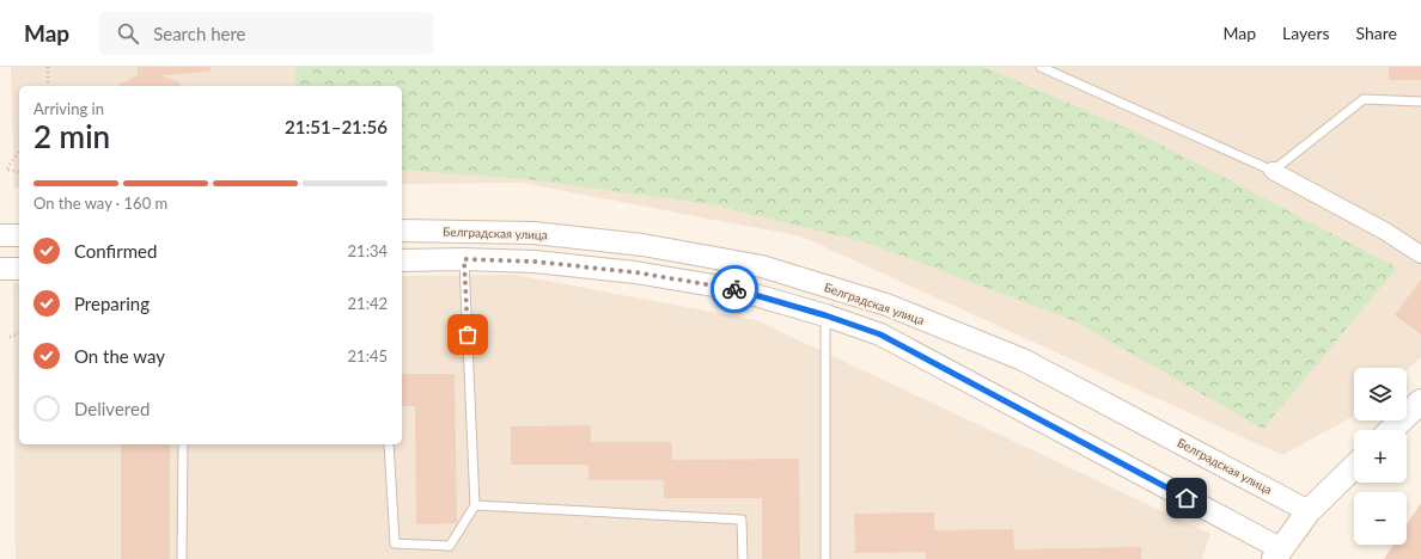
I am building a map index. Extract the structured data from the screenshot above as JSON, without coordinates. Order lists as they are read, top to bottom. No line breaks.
{"streets":{"street":["Белградская улица"]},"page":{"header":"Map","search":"Search here","nav":["Map","Layers","Share"],"heading":["2 min","Arriving in","21:51–21:56"],"bar":"On the way · 160 m","list":[["Confirmed","21:34"],["Preparing","21:42"],["On the way","21:45"],"Delivered"],"map_buttons":["+","−"]}}
